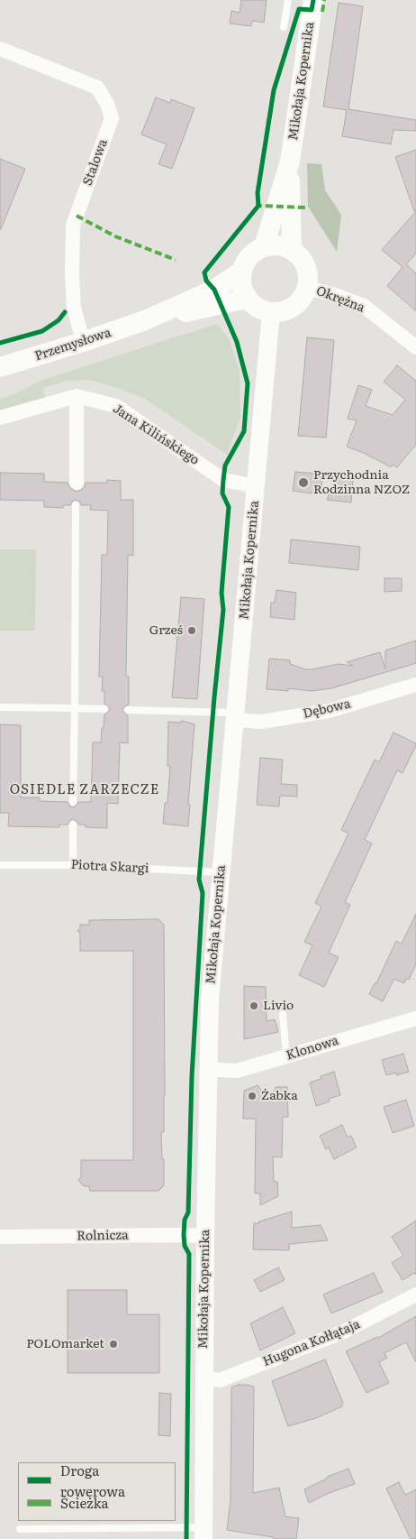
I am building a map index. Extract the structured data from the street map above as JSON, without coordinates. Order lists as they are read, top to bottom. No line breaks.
{"streets":{"main road":["Mikołaja Kopernika","Przemysłowa"],"street":["Stalowa","Okrężna","Jana Kilińskiego","Dębowa","Klonowa","Rolnicza","Hugona Kołłątaja"],"lane":["Piotra Skargi"]},"crossings":[["Mikołaja Kopernika","Okrężna"],["Mikołaja Kopernika","Przemysłowa"],["Mikołaja Kopernika","Jana Kilińskiego"],["Mikołaja Kopernika","Dębowa"],["Mikołaja Kopernika","Piotra Skargi"],["Mikołaja Kopernika","Klonowa"],["Mikołaja Kopernika","Rolnicza"],["Mikołaja Kopernika","Hugona Kołłątaja"],["Stalowa","Przemysłowa"],["Okrężna","Przemysłowa"]],"districts":["OSIEDLE ZARZECZE"],"places":["Przychodnia Rodzinna NZOZ","Grześ","Livio","Żabka","POLOmarket"],"legend":["Droga rowerowa","Ścieżka"]}
